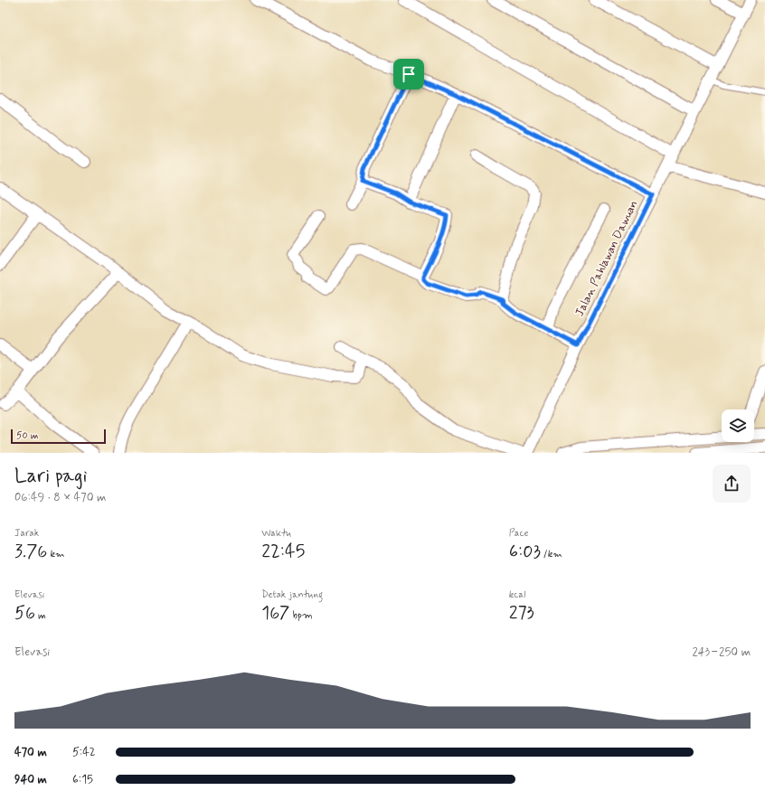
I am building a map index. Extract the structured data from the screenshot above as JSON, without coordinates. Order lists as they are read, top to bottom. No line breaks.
{"streets":{"street":["Jalan Pahlawan Dawuan"]},"scale_bar":"50 m","page":{"scale":"50 m","heading":["Lari pagi","06:49 · 8 × 470 m"],"stats":[["Jarak","3.76 km"],["Waktu","22:45"],["Pace","6:03 /km"],["Elevasi","56 m"],["Detak jantung","167 bpm"],["kcal","273"]],"chart":["Elevasi","243–250 m"],"list":[{"name":"470 m","note":"5:42"},{"name":"940 m","note":"6:15"}]}}
